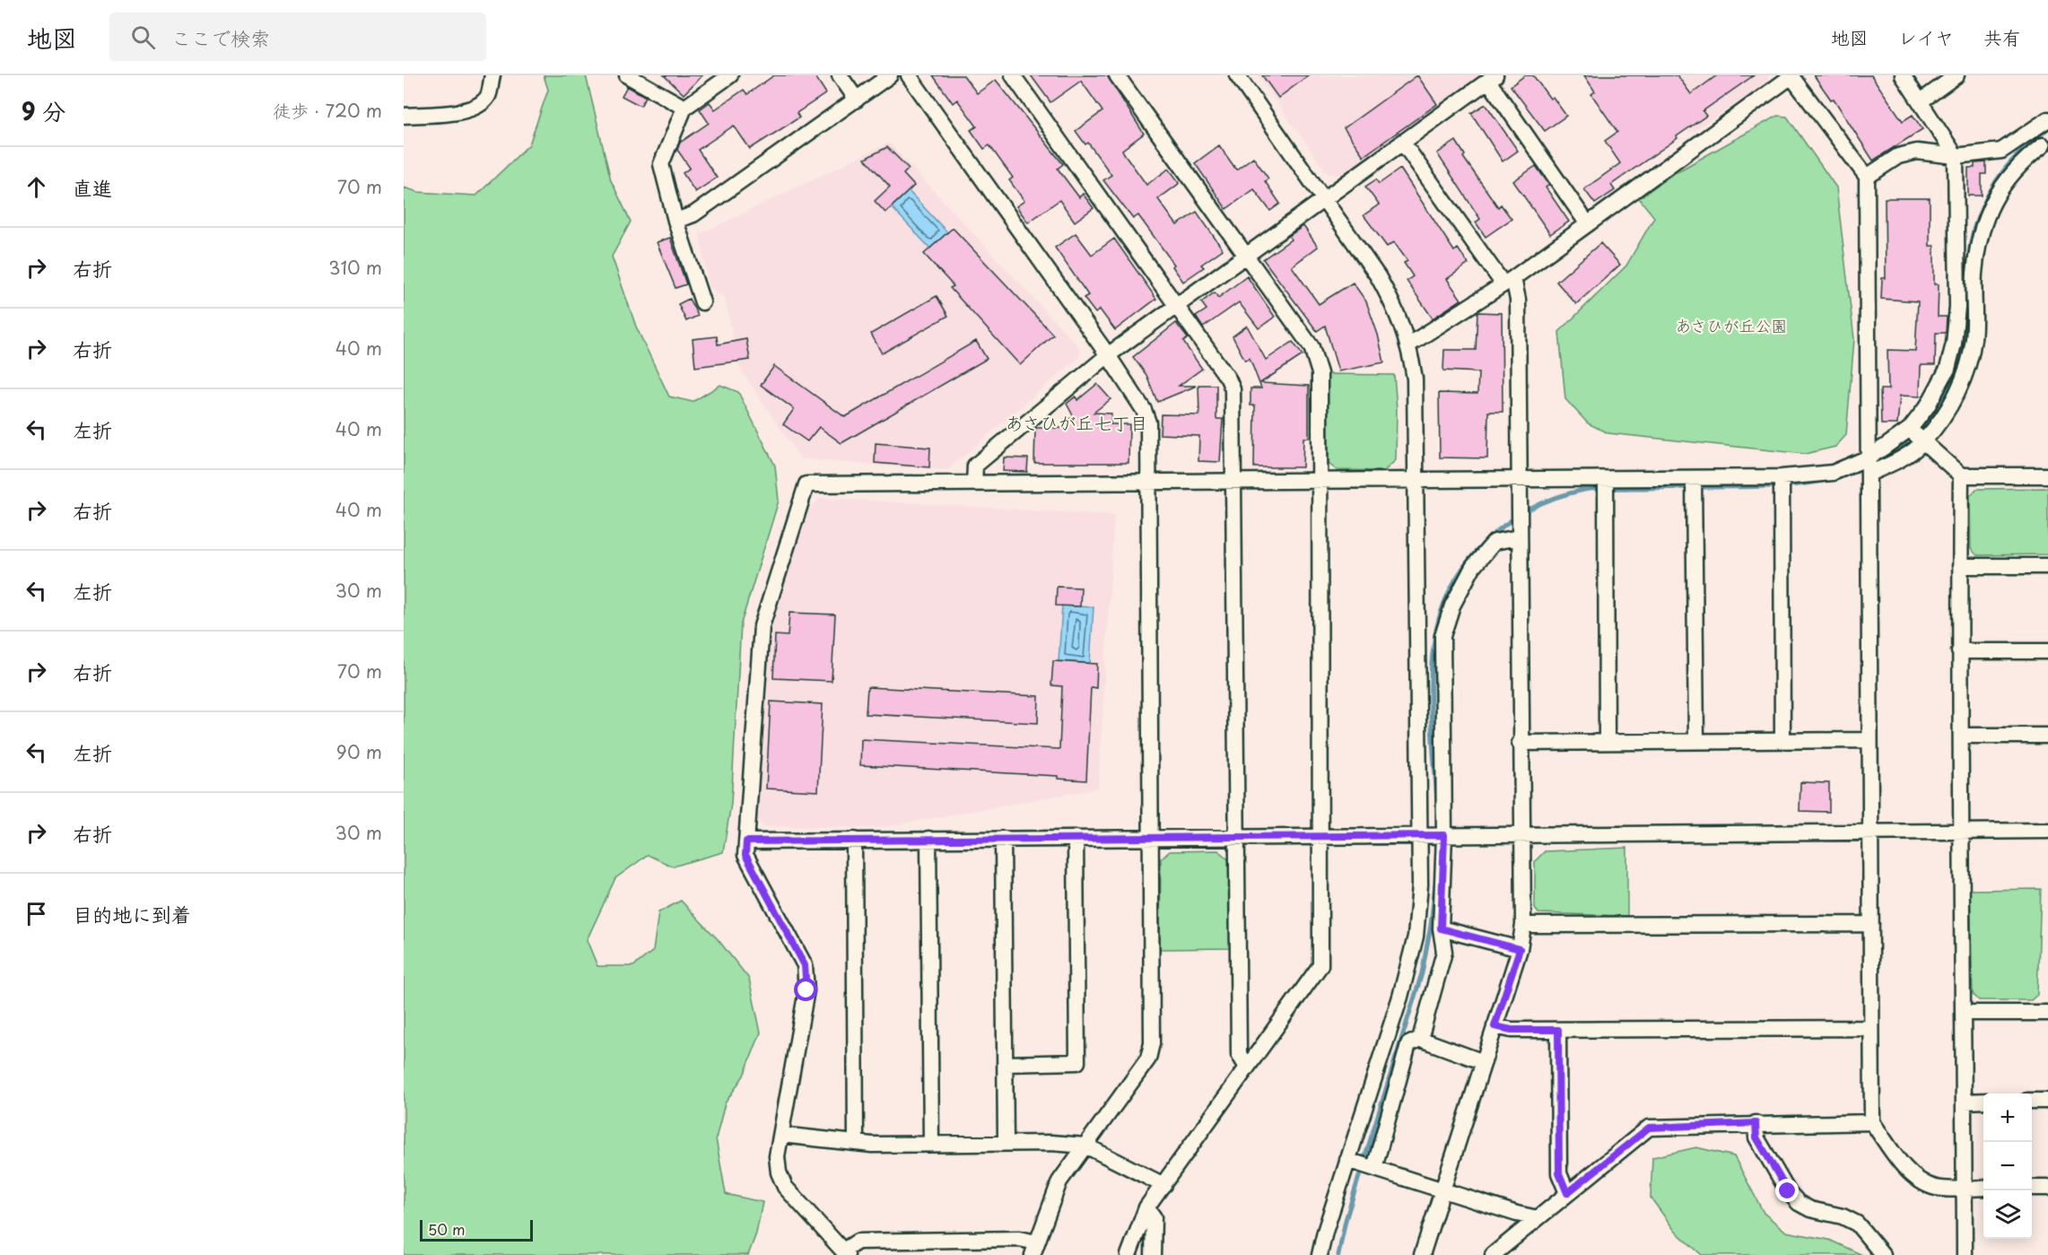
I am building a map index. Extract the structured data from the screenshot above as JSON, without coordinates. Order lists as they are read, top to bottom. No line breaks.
{"districts":["あさひが丘七丁目"],"parks":["あさひが丘公園"],"scale_bar":"50 m","page":{"header":"地図","search":"ここで検索","nav":["地図","レイヤ","共有"],"heading":["9 分","徒歩 · 720 m"],"list":[["直進","70 m"],["右折","310 m"],["右折","40 m"],["左折","40 m"],["右折","40 m"],["左折","30 m"],["右折","70 m"],["左折","90 m"],["右折","30 m"],"目的地に到着"],"map_buttons":["+","−"],"scale":"50 m"}}
